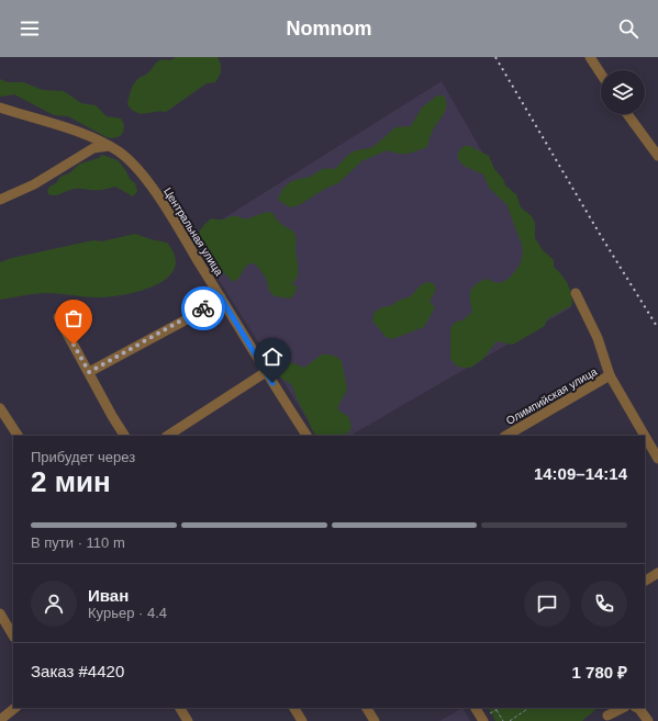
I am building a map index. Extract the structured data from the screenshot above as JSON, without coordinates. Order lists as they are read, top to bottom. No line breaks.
{"streets":{"street":["Центральная улица","Олимпийская улица"]},"page":{"header":"Nomnom","heading":["2 мин","Прибудет через","14:09–14:14"],"panel":["Иван","Курьер · 4.4","Заказ #4420","1 780 ₽"],"bar":"В пути · 110 m"}}
